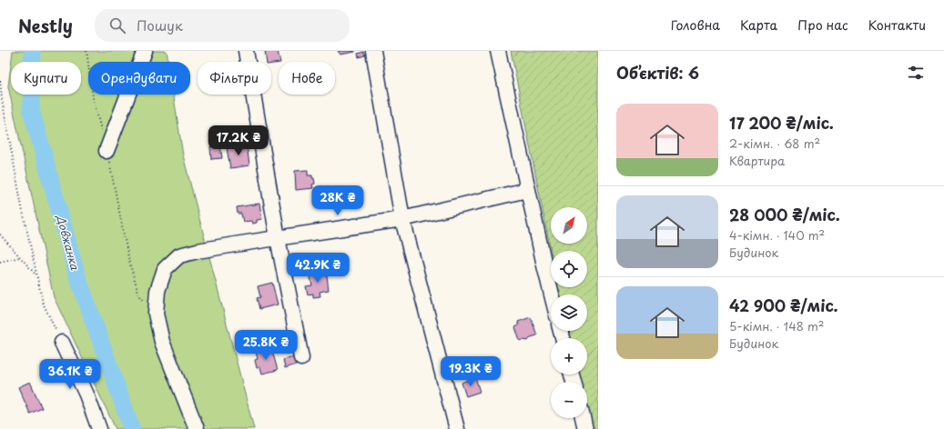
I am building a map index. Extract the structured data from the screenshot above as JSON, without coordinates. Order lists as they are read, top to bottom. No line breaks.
{"water":["Довжанка"],"north":"top right","page":{"header":"Nestly","search":"Пошук","nav":["Головна","Карта","Про нас","Контакти"],"heading":"Об’єктів: 6","chip":["Купити","Орендувати","Фільтри","Нове"],"list":[{"name":"17 200 ₴/міс.","note":"2-кімн. · 68 m² · Квартира"},{"name":"28 000 ₴/міс.","note":"4-кімн. · 140 m² · Будинок"},{"name":"42 900 ₴/міс.","note":"5-кімн. · 148 m² · Будинок"}],"price":["17.2K ₴","28K ₴","42.9K ₴","25.8K ₴","19.3K ₴","36.1K ₴"],"map_buttons":["+","−"]}}
